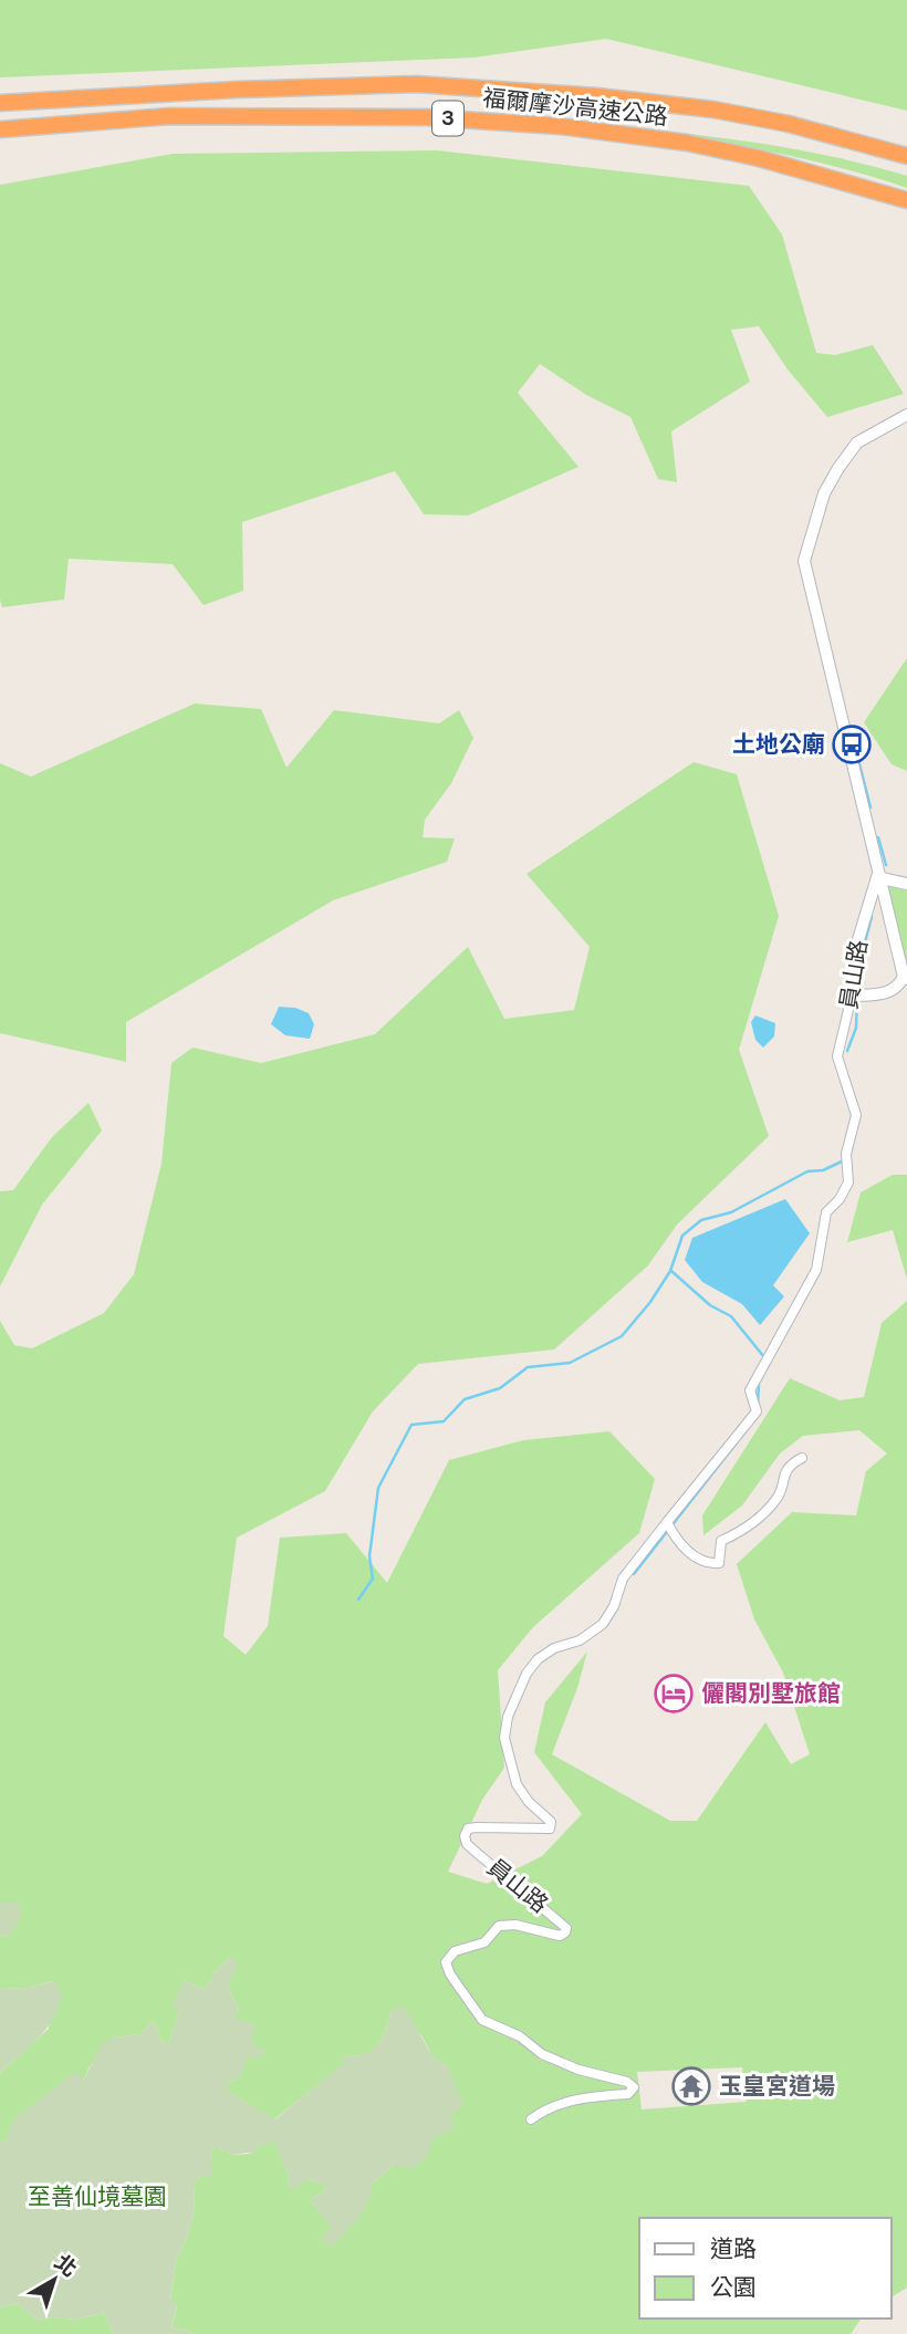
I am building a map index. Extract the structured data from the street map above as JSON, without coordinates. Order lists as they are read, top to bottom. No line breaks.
{"streets":{"highway":["福爾摩沙高速公路","3"],"street":["員山路"]},"parks":["至善仙境墓園"],"places":{"bus stop":["土地公廟"],"hotel":["儷閣別墅旅館"],"temple":["玉皇宮道場"]},"legend":["道路","公園"],"north":"top right"}
